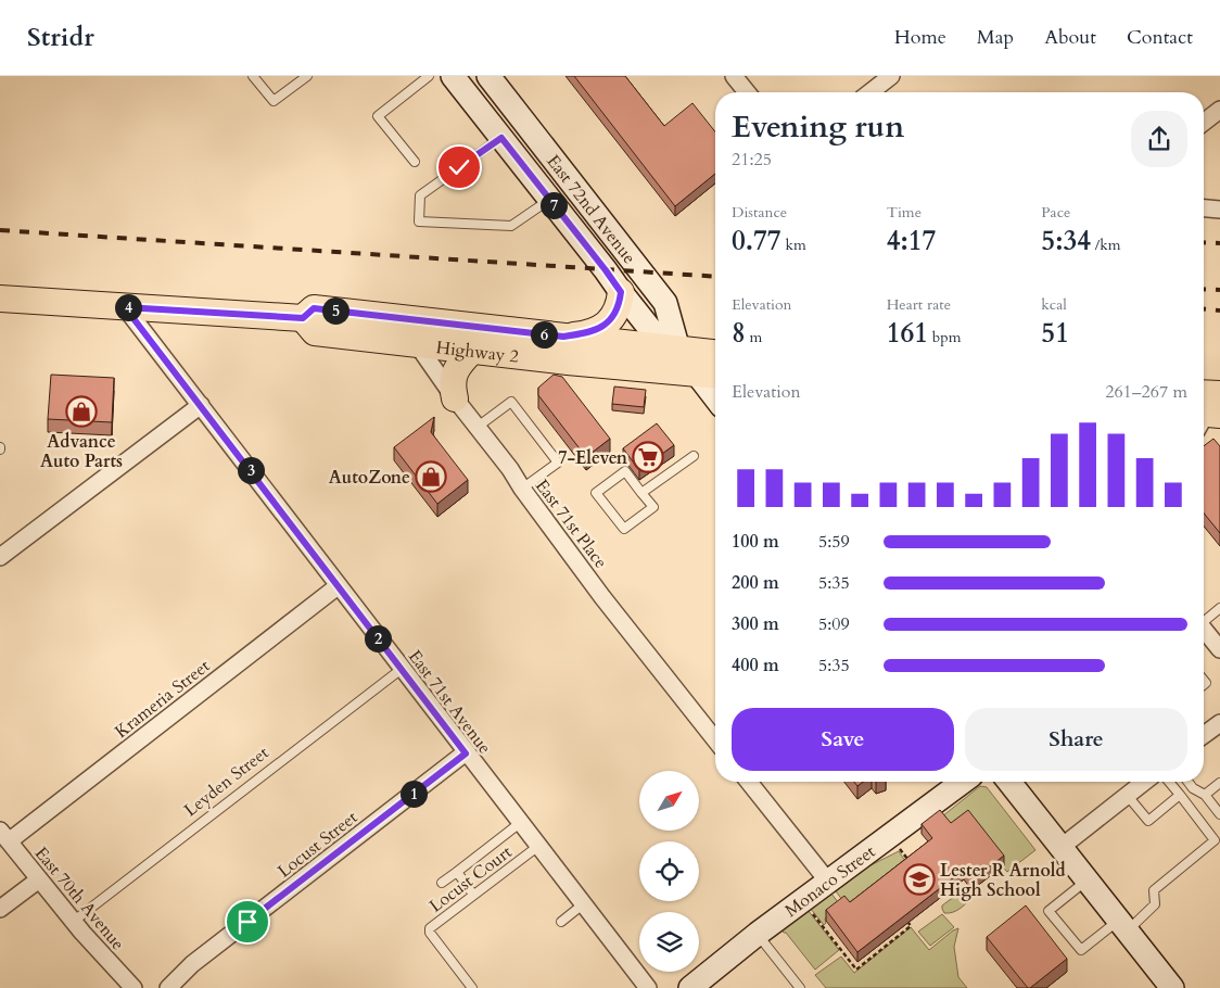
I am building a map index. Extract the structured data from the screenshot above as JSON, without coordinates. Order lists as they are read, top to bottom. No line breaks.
{"streets":{"main road":["East 72nd Avenue","Highway 2","Monaco Street"],"street":["East 71st Place","Krameria Street","East 71st Avenue","Locust Street","East 70th Avenue"],"lane":["Leyden Street","Locust Court"]},"crossings":[["East 72nd Avenue","Highway 2"],["Highway 2","East 71st Place"],["Highway 2","East 71st Avenue"],["Krameria Street","East 71st Avenue"],["Krameria Street","East 70th Avenue"],["East 71st Avenue","Leyden Street"],["East 71st Avenue","Locust Street"],["East 71st Avenue","Locust Court"],["Leyden Street","East 70th Avenue"]],"places":{"shop":["Advance Auto Parts","AutoZone"],"supermarket":["7-Eleven"],"school or university":["Lester R Arnold High School"]},"north":"top right","page":{"header":"Stridr","nav":["Home","Map","About","Contact"],"heading":["Evening run","21:25"],"stats":[["Distance","0.77 km"],["Time","4:17"],["Pace","5:34 /km"],["Elevation","8 m"],["Heart rate","161 bpm"],["kcal","51"]],"pins":["7","4","5","6","3","2","1"],"chart":["Elevation","261–267 m"],"list":[{"name":"100 m","note":"5:59"},{"name":"200 m","note":"5:35"},{"name":"300 m","note":"5:09"},{"name":"400 m","note":"5:35"}],"buttons":["Save","Share"]}}
